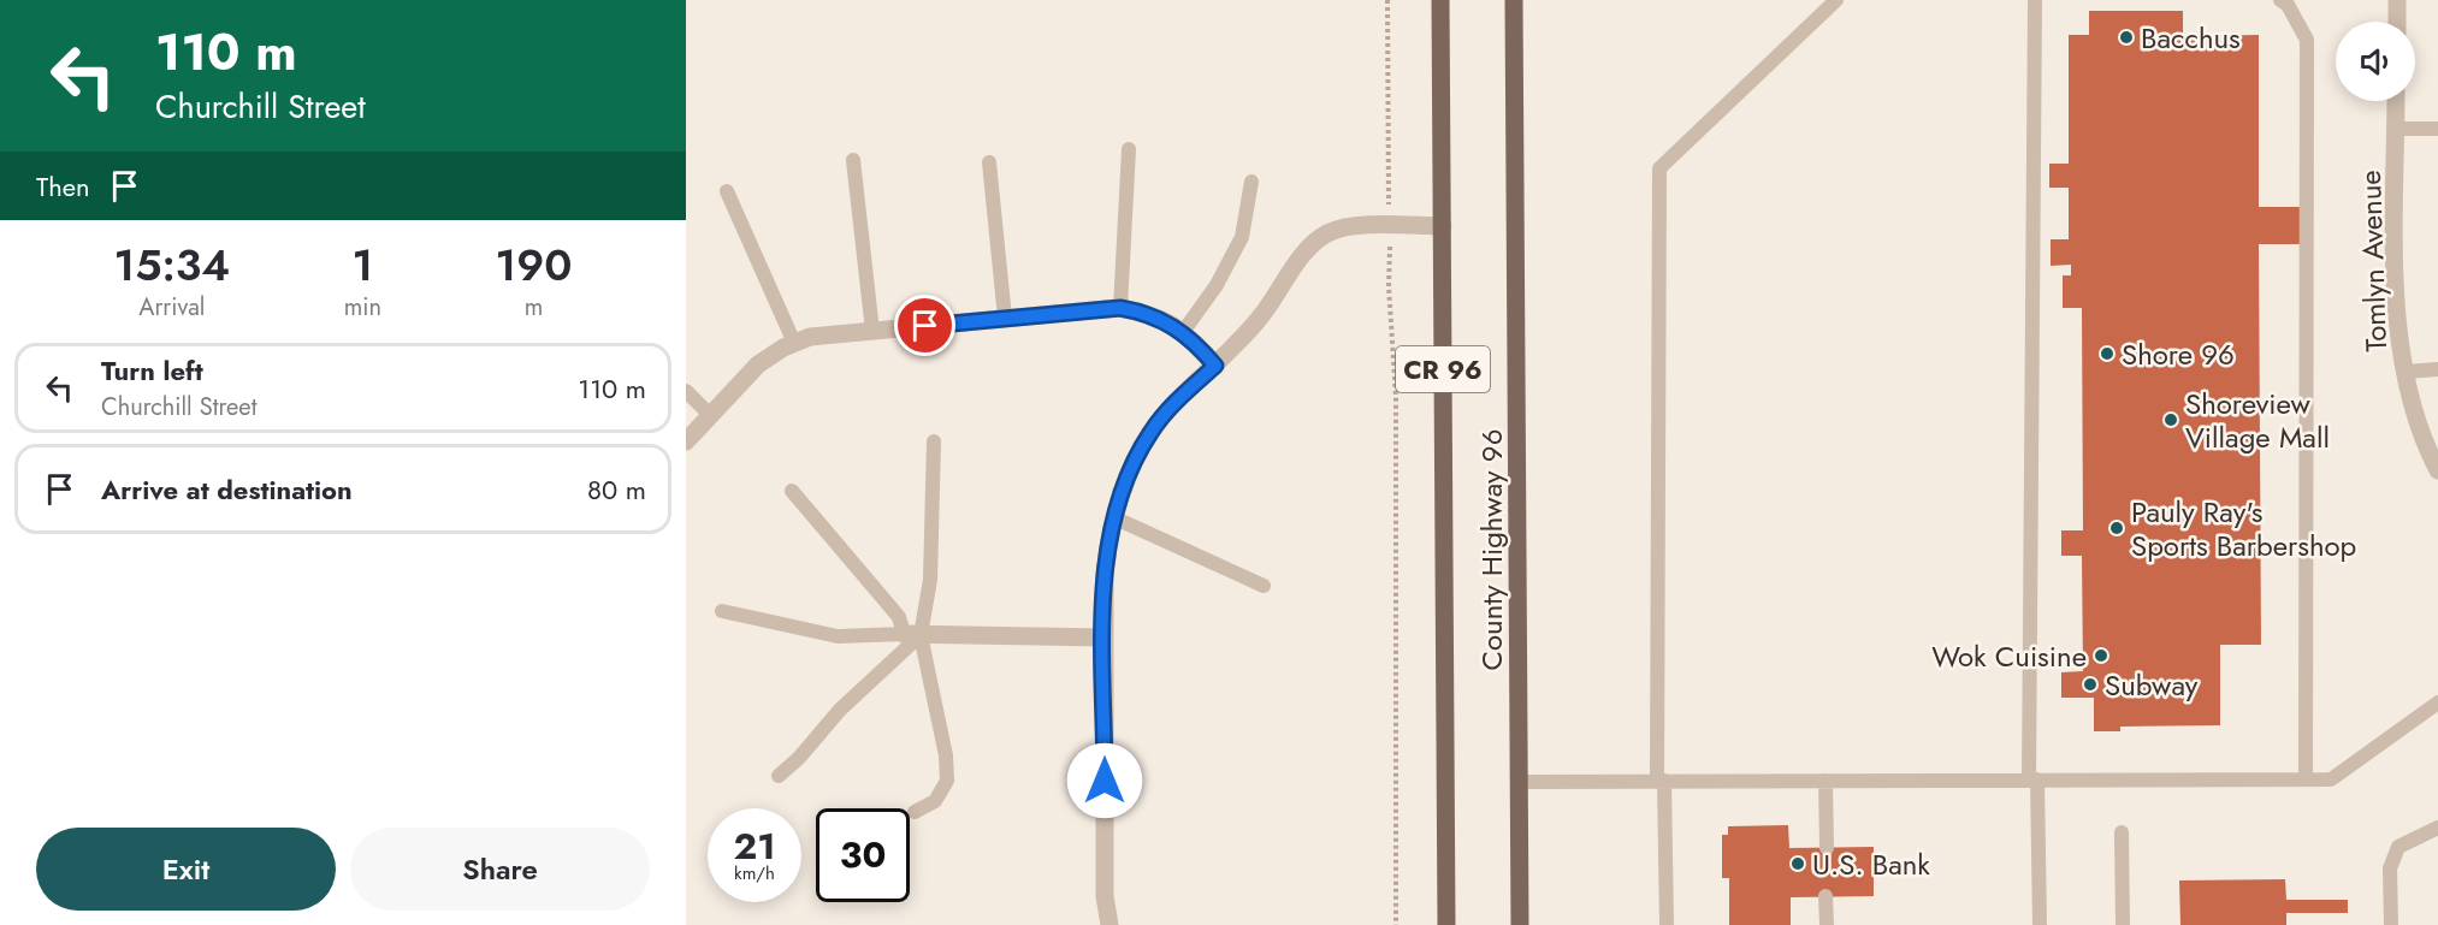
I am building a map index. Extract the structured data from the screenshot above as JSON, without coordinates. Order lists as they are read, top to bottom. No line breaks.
{"streets":{"main road":["CR 96","County Highway 96"],"street":["Tomlyn Avenue"]},"places":["Bacchus","Shore 96","Shoreview Village Mall","Pauly Ray's Sports Barbershop","Wok Cuisine","Subway","U.S. Bank"],"page":{"turn":["110 m","Churchill Street"],"then":"Then","eta":["15:34","Arrival","1","min","190","m"],"list":[{"name":"Turn left","note":"Churchill Street","value":"110 m"},{"name":"Arrive at destination","value":"80 m"}],"speed":"21 km/h","limit":"30","buttons":["Exit","Share"]}}
